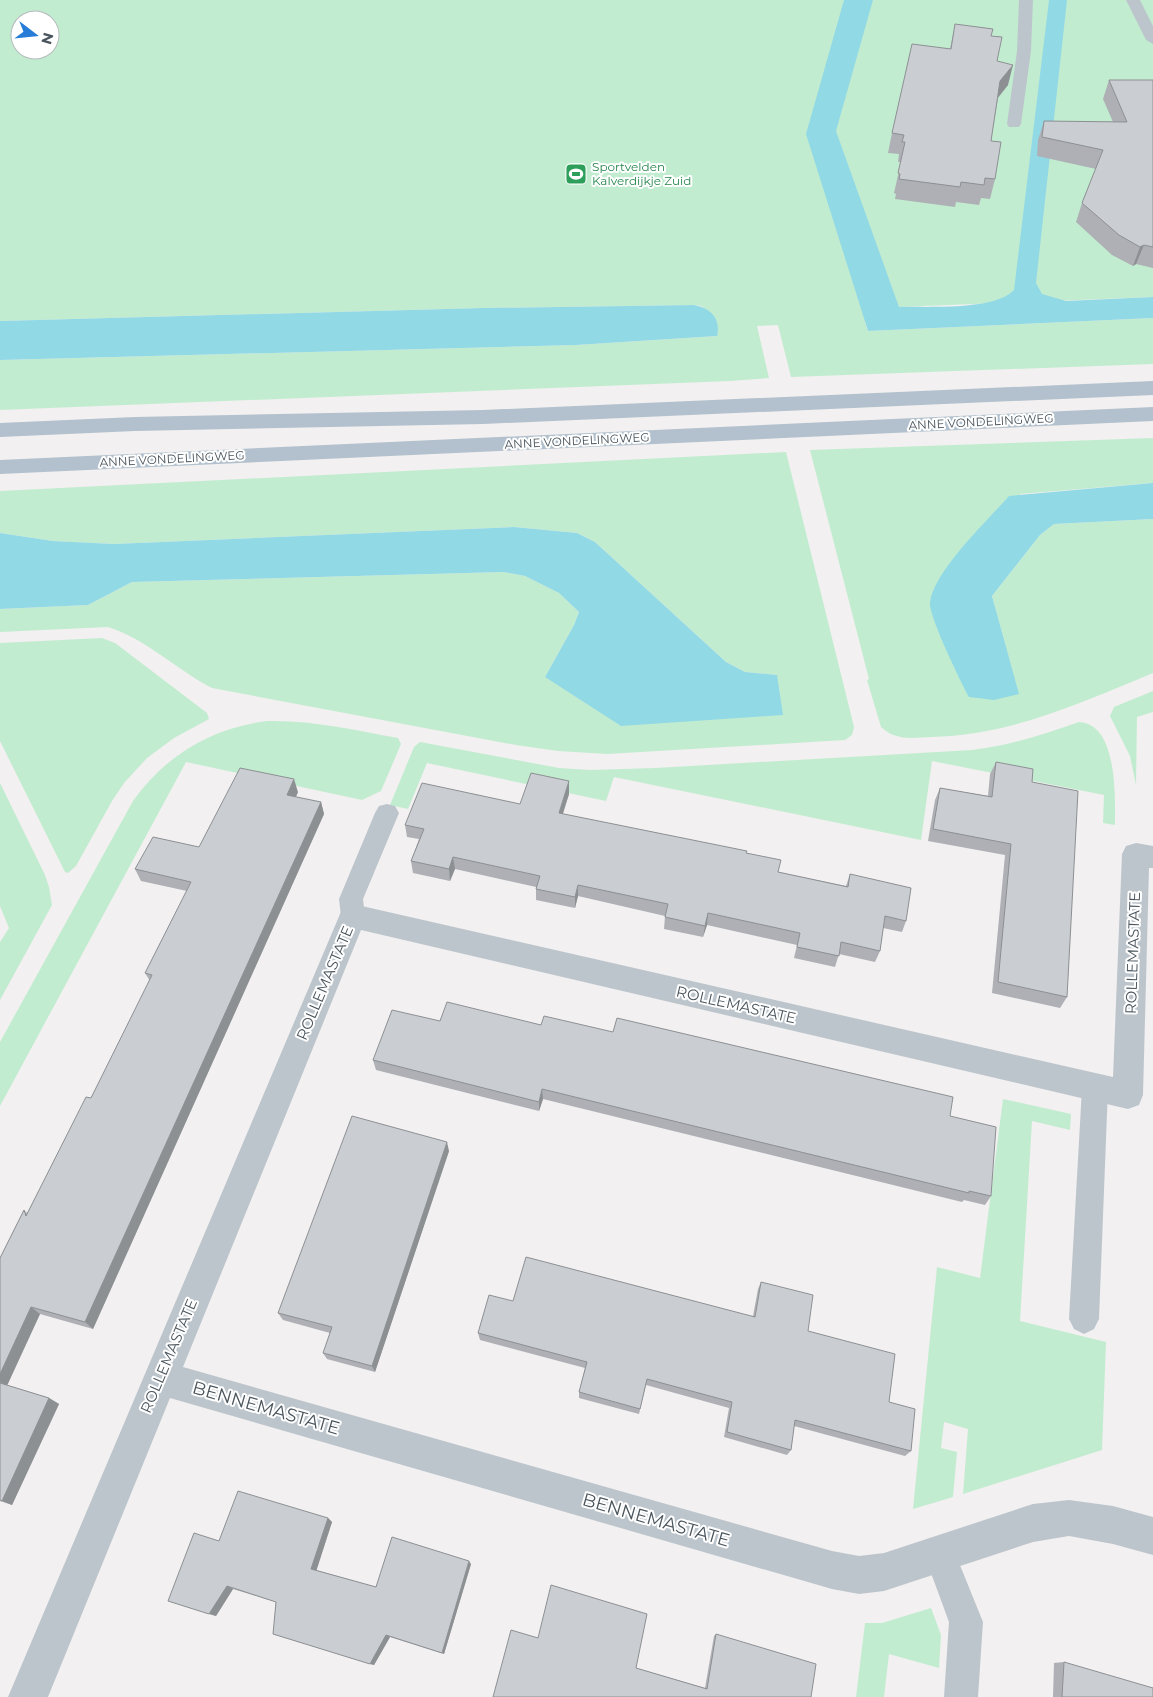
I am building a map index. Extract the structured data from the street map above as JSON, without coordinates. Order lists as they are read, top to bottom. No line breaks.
{"streets":{"main road":["ANNE VONDELINGWEG"],"street":["ROLLEMASTATE","BENNEMASTATE"]},"crossings":[["ROLLEMASTATE","BENNEMASTATE"]],"places":{"sports":["Sportvelden Kalverdijkje Zuid"]},"north":"right"}
